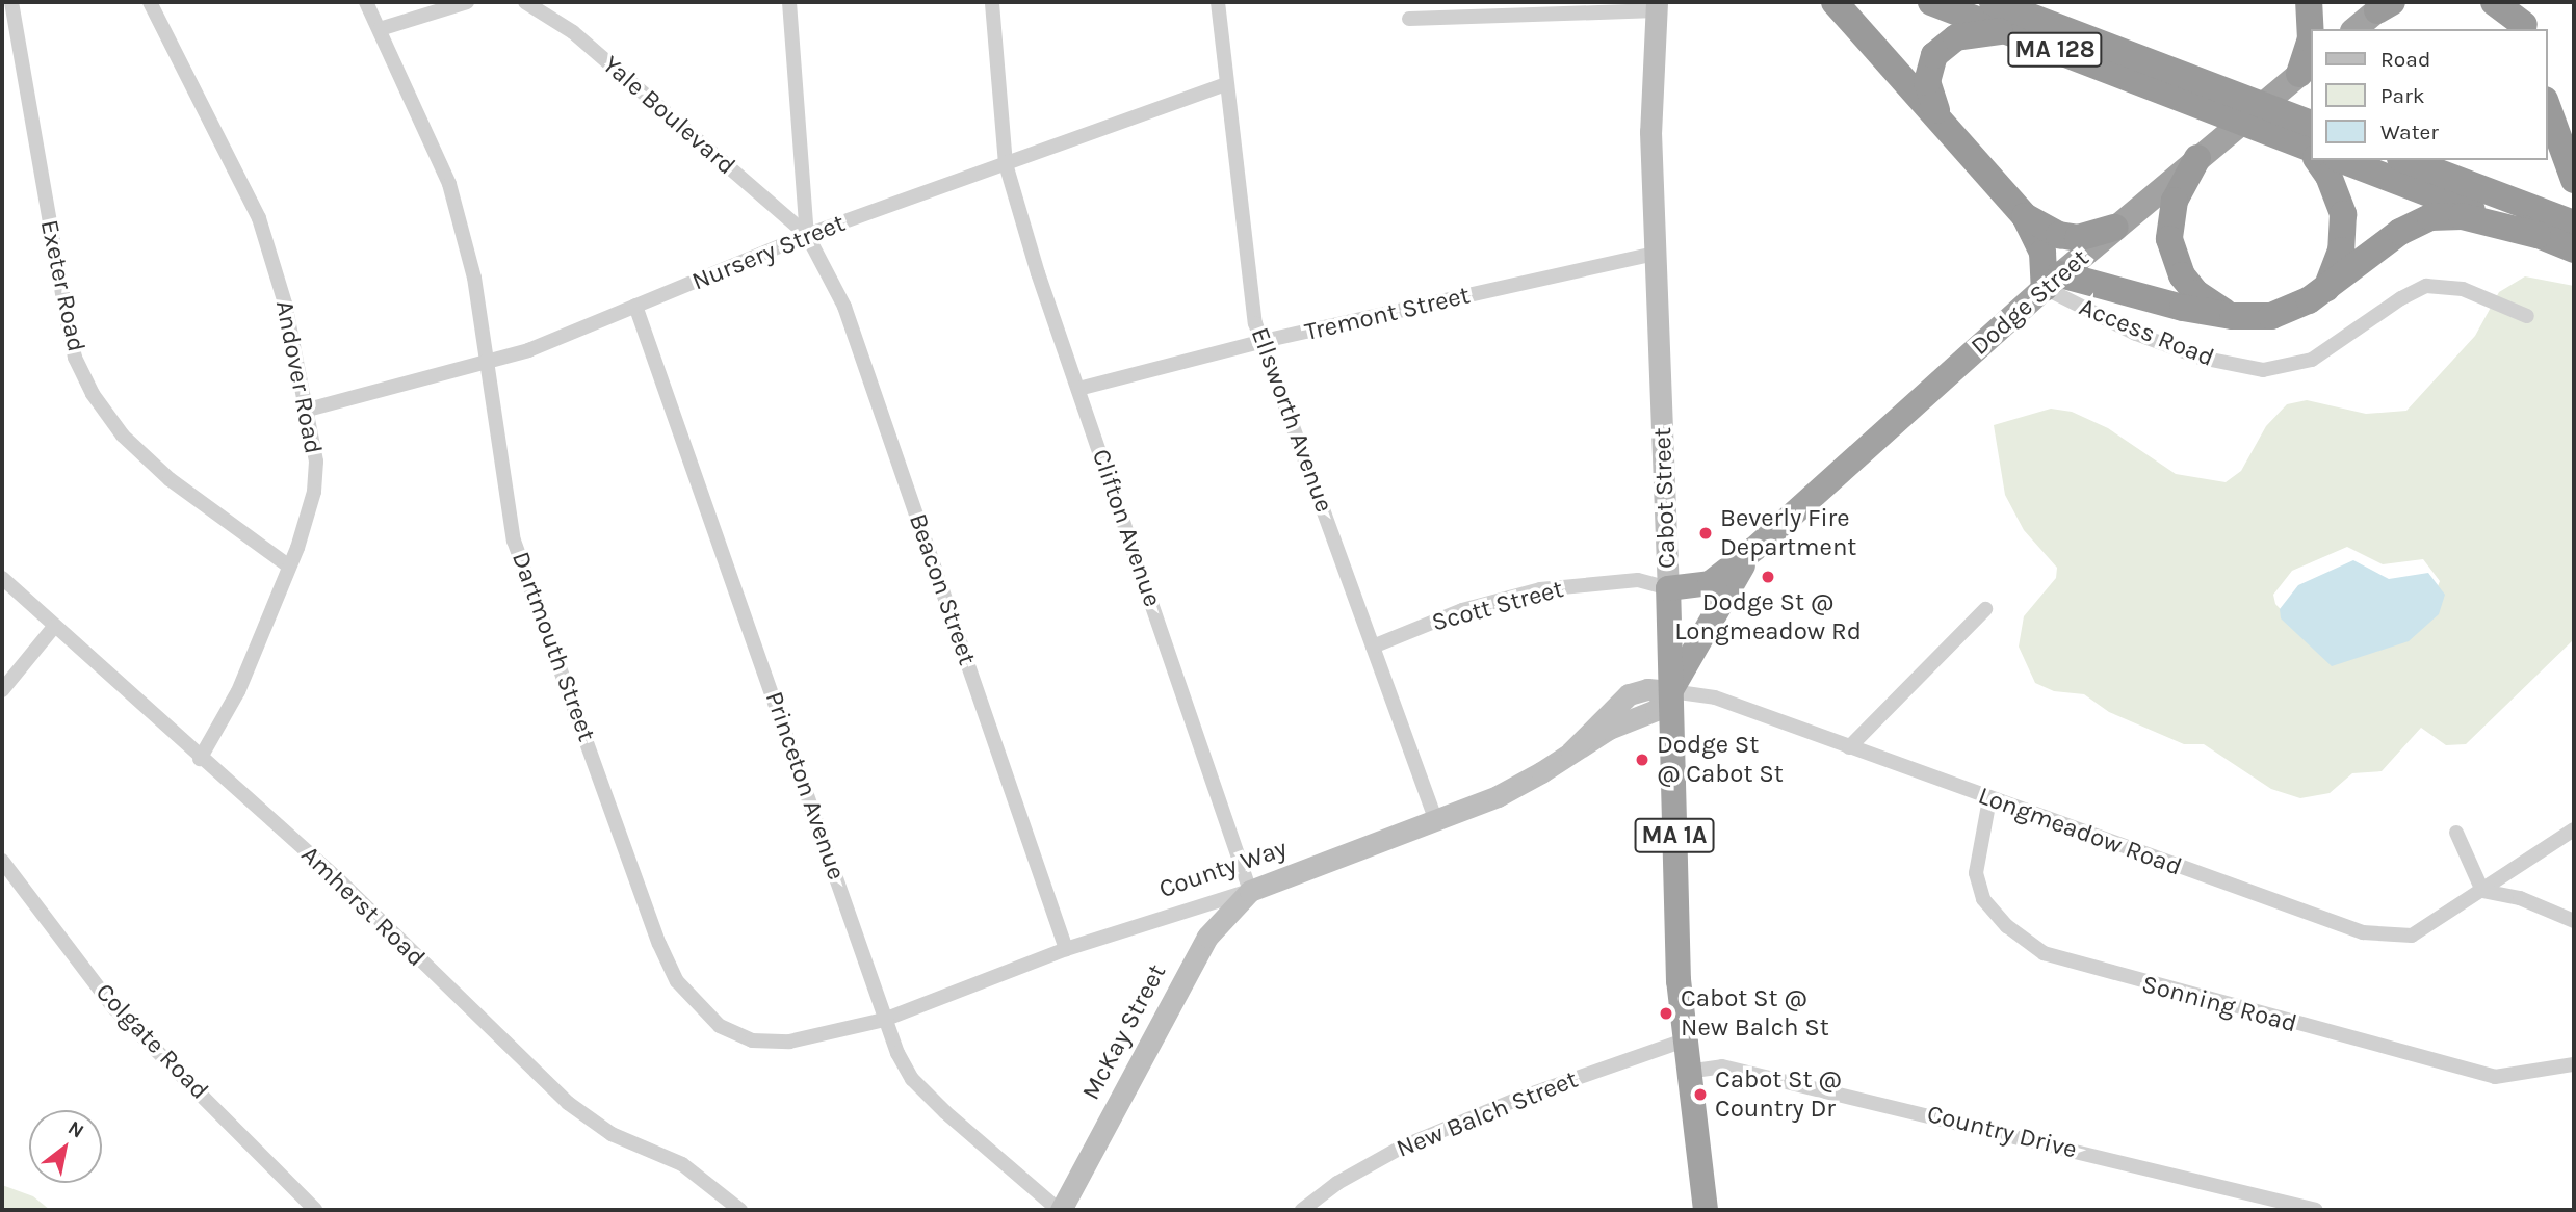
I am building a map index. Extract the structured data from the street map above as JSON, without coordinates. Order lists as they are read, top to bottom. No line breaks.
{"streets":{"highway":["MA 128","Dodge Street","Cabot Street","MA 1A"],"main road":["County Way","McKay Street"],"street":["Yale Boulevard","Nursery Street","Exeter Road","Tremont Street","Access Road","Andover Road","Ellsworth Avenue","Clifton Avenue","Beacon Street","Scott Street","Dartmouth Street","Princeton Avenue","Longmeadow Road","Amherst Road","Sonning Road","Colgate Road","New Balch Street","Country Drive"]},"crossings":[["Yale Boulevard","Nursery Street"],["Yale Boulevard","Beacon Street"],["Nursery Street","Andover Road"],["Nursery Street","Ellsworth Avenue"],["Nursery Street","Clifton Avenue"],["Nursery Street","Beacon Street"],["Nursery Street","Dartmouth Street"],["Nursery Street","Princeton Avenue"],["Exeter Road","Andover Road"],["Dodge Street","Access Road"],["Dodge Street","Cabot Street"],["Dodge Street","Scott Street"],["Dodge Street","Longmeadow Road"],["Dodge Street","County Way"],["Tremont Street","Ellsworth Avenue"],["Tremont Street","Cabot Street"],["Tremont Street","Clifton Avenue"],["Andover Road","Amherst Road"],["Ellsworth Avenue","Scott Street"],["Ellsworth Avenue","County Way"],["Cabot Street","Scott Street"],["Cabot Street","Longmeadow Road"],["Cabot Street","County Way"],["Cabot Street","New Balch Street"],["Cabot Street","Country Drive"],["Clifton Avenue","County Way"],["Clifton Avenue","McKay Street"],["Beacon Street","County Way"],["Dartmouth Street","Princeton Avenue"],["Dartmouth Street","County Way"],["Princeton Avenue","County Way"],["Princeton Avenue","McKay Street"],["Longmeadow Road","County Way"],["Longmeadow Road","Sonning Road"],["County Way","McKay Street"]],"places":["Beverly Fire Department","Dodge St @ Longmeadow Rd","Dodge St @ Cabot St","Cabot St @ New Balch St","Cabot St @ Country Dr"],"legend":["Road","Park","Water"],"north":"top right"}
